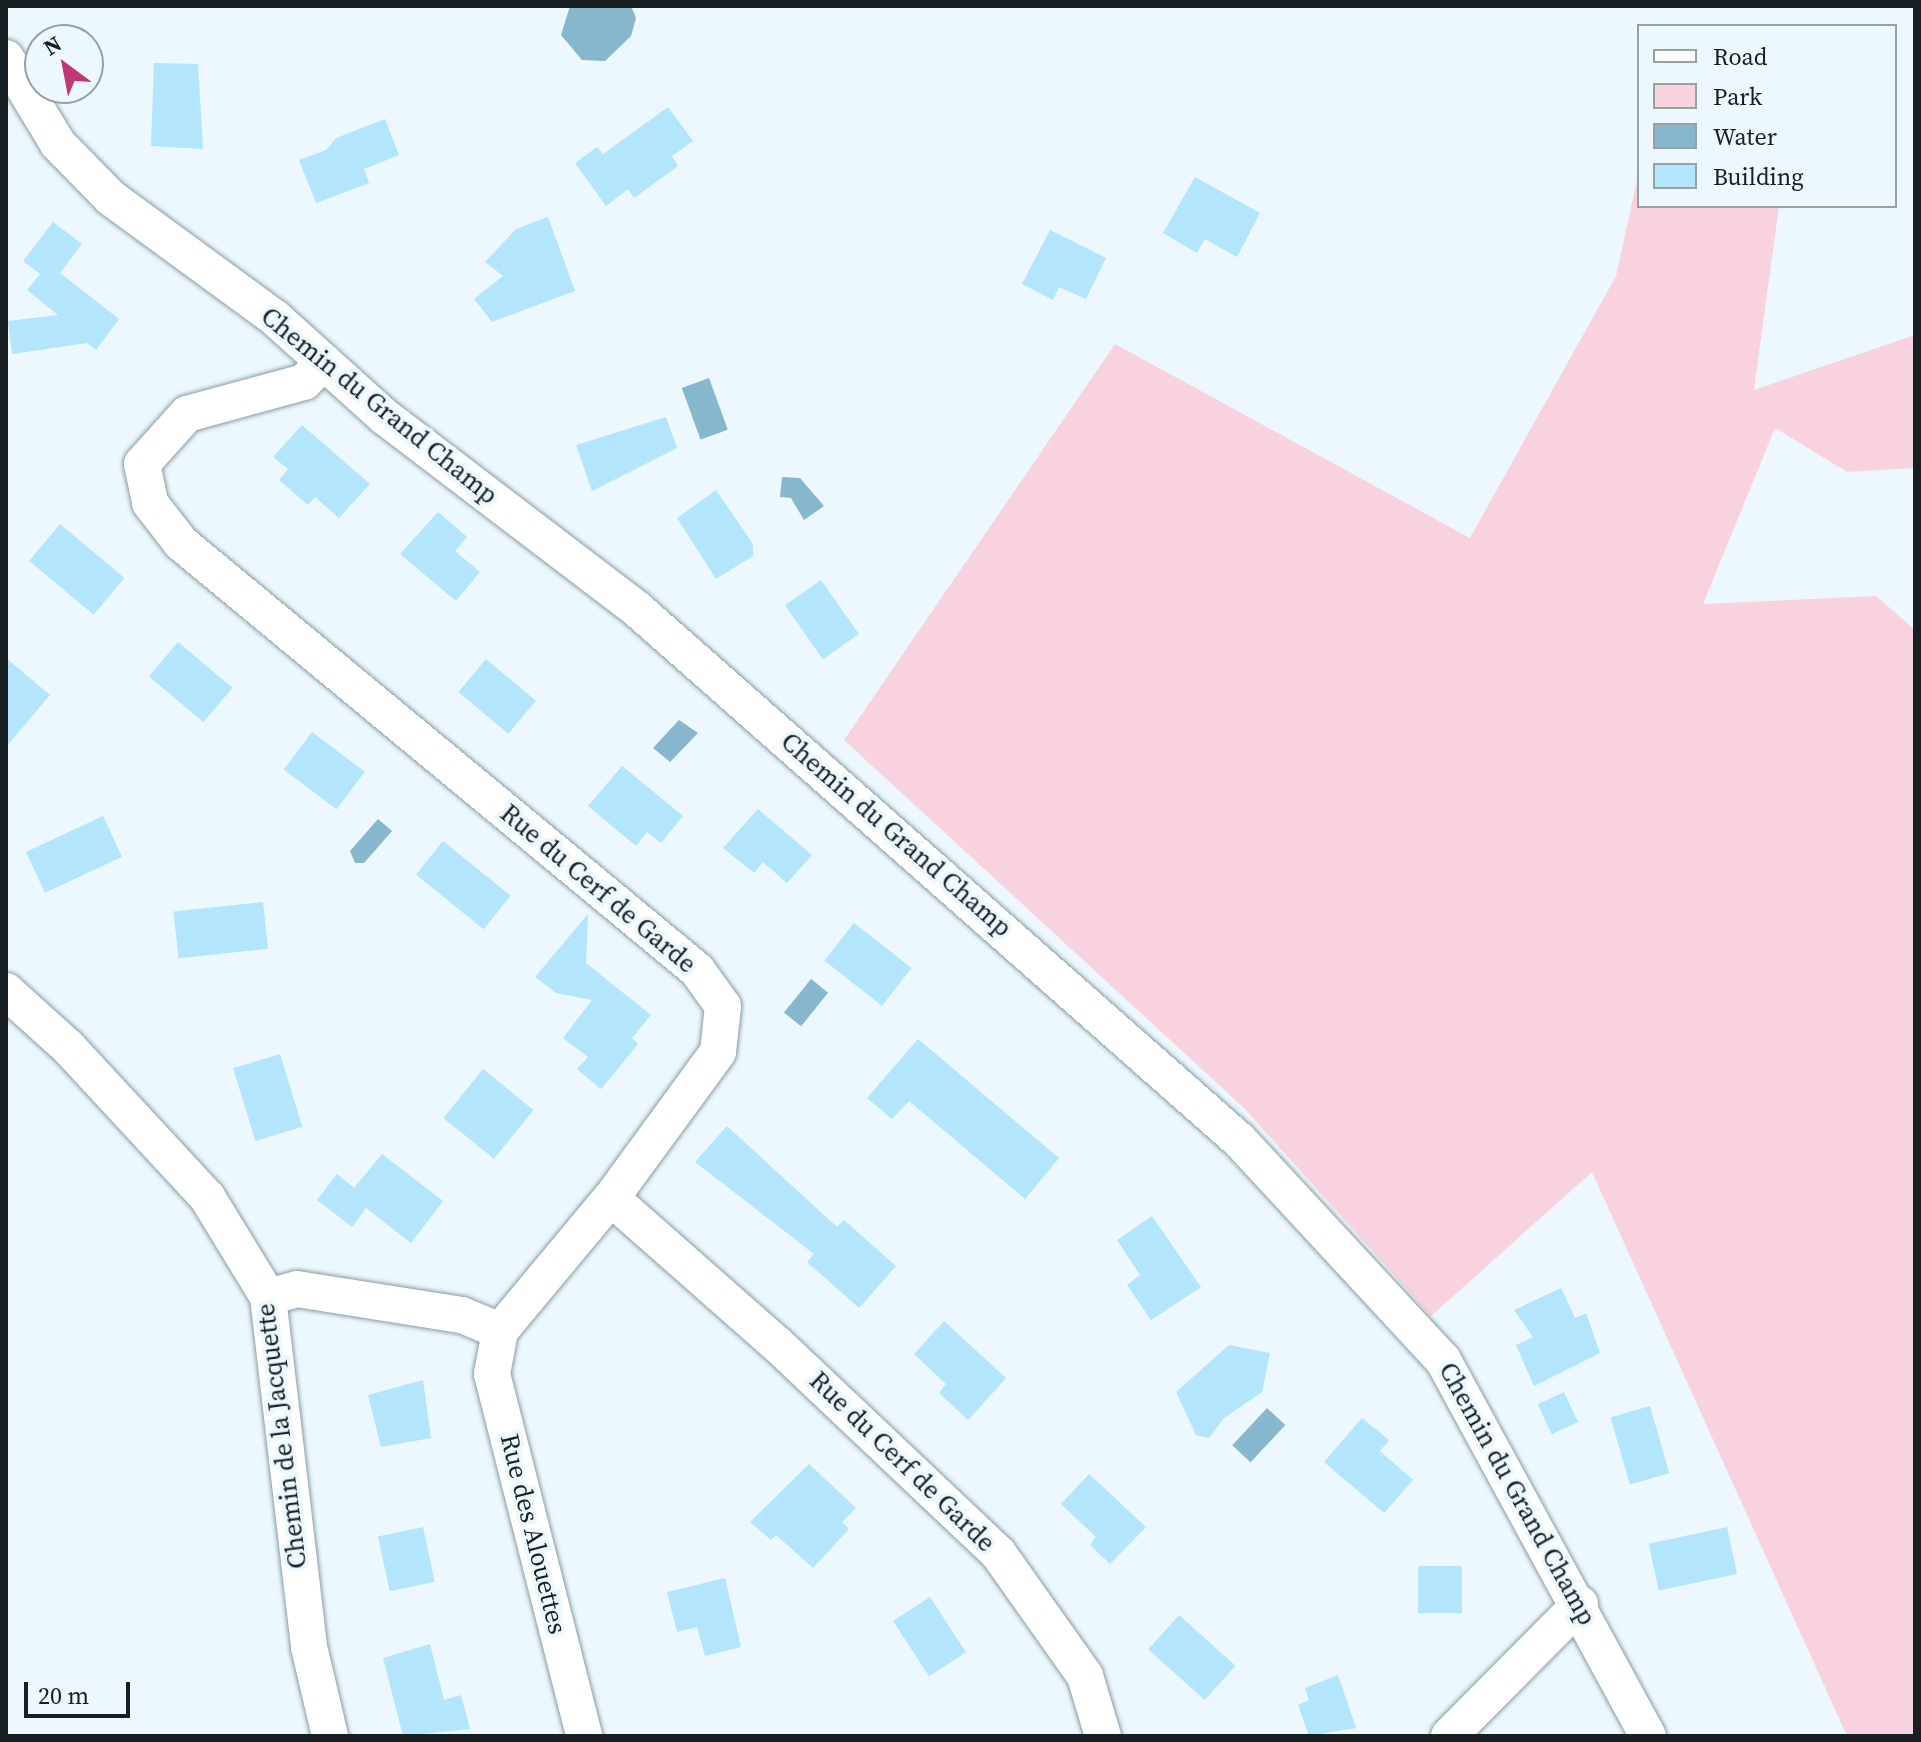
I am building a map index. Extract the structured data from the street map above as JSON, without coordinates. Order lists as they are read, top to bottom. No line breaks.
{"streets":{"street":["Chemin du Grand Champ","Rue du Cerf de Garde","Chemin de la Jacquette","Rue des Alouettes"]},"crossings":[["Chemin du Grand Champ","Rue du Cerf de Garde"],["Rue du Cerf de Garde","Rue des Alouettes"]],"legend":["Road","Park","Water","Building"],"scale_bar":"20 m","north":"top left"}
